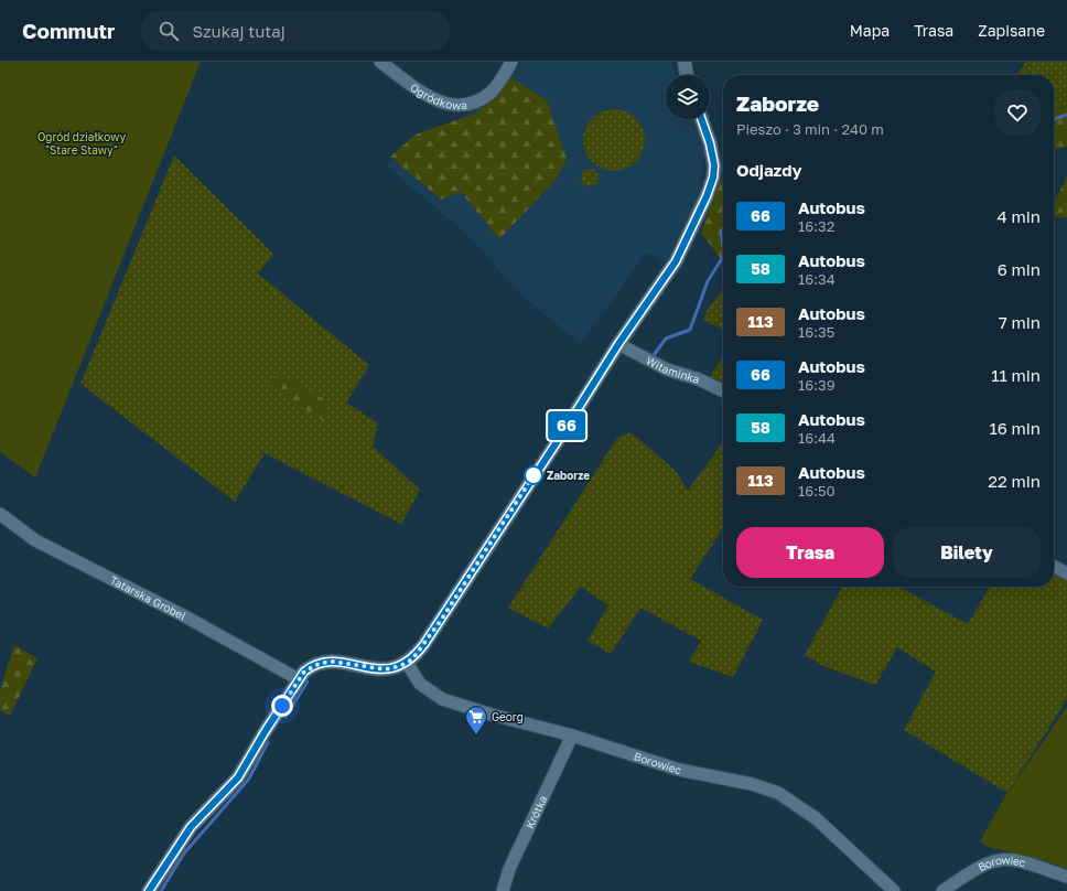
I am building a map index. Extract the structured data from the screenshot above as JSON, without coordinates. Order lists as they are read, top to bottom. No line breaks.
{"streets":{"street":["Ogródkowa","Witaminka","Tatarska Grobel","Borowiec","Krótka"]},"crossings":[["Borowiec","Krótka"]],"parks":["Ogród działkowy \"Stare Stawy\""],"places":{"other":["Zaborze"],"supermarket":["Georg"]},"lines":["bus line 66"],"page":{"header":"Commutr","search":"Szukaj tutaj","nav":["Mapa","Trasa","Zapisane"],"on_map":"66","heading":[["Zaborze","Pieszo · 3 min · 240 m"],"Odjazdy"],"list":[{"mark":"66","name":"Autobus","note":"16:32","value":"4 min"},{"mark":"58","name":"Autobus","note":"16:34","value":"6 min"},{"mark":"113","name":"Autobus","note":"16:35","value":"7 min"},{"mark":"66","name":"Autobus","note":"16:39","value":"11 min"},{"mark":"58","name":"Autobus","note":"16:44","value":"16 min"},{"mark":"113","name":"Autobus","note":"16:50","value":"22 min"}],"buttons":["Trasa","Bilety"]}}
